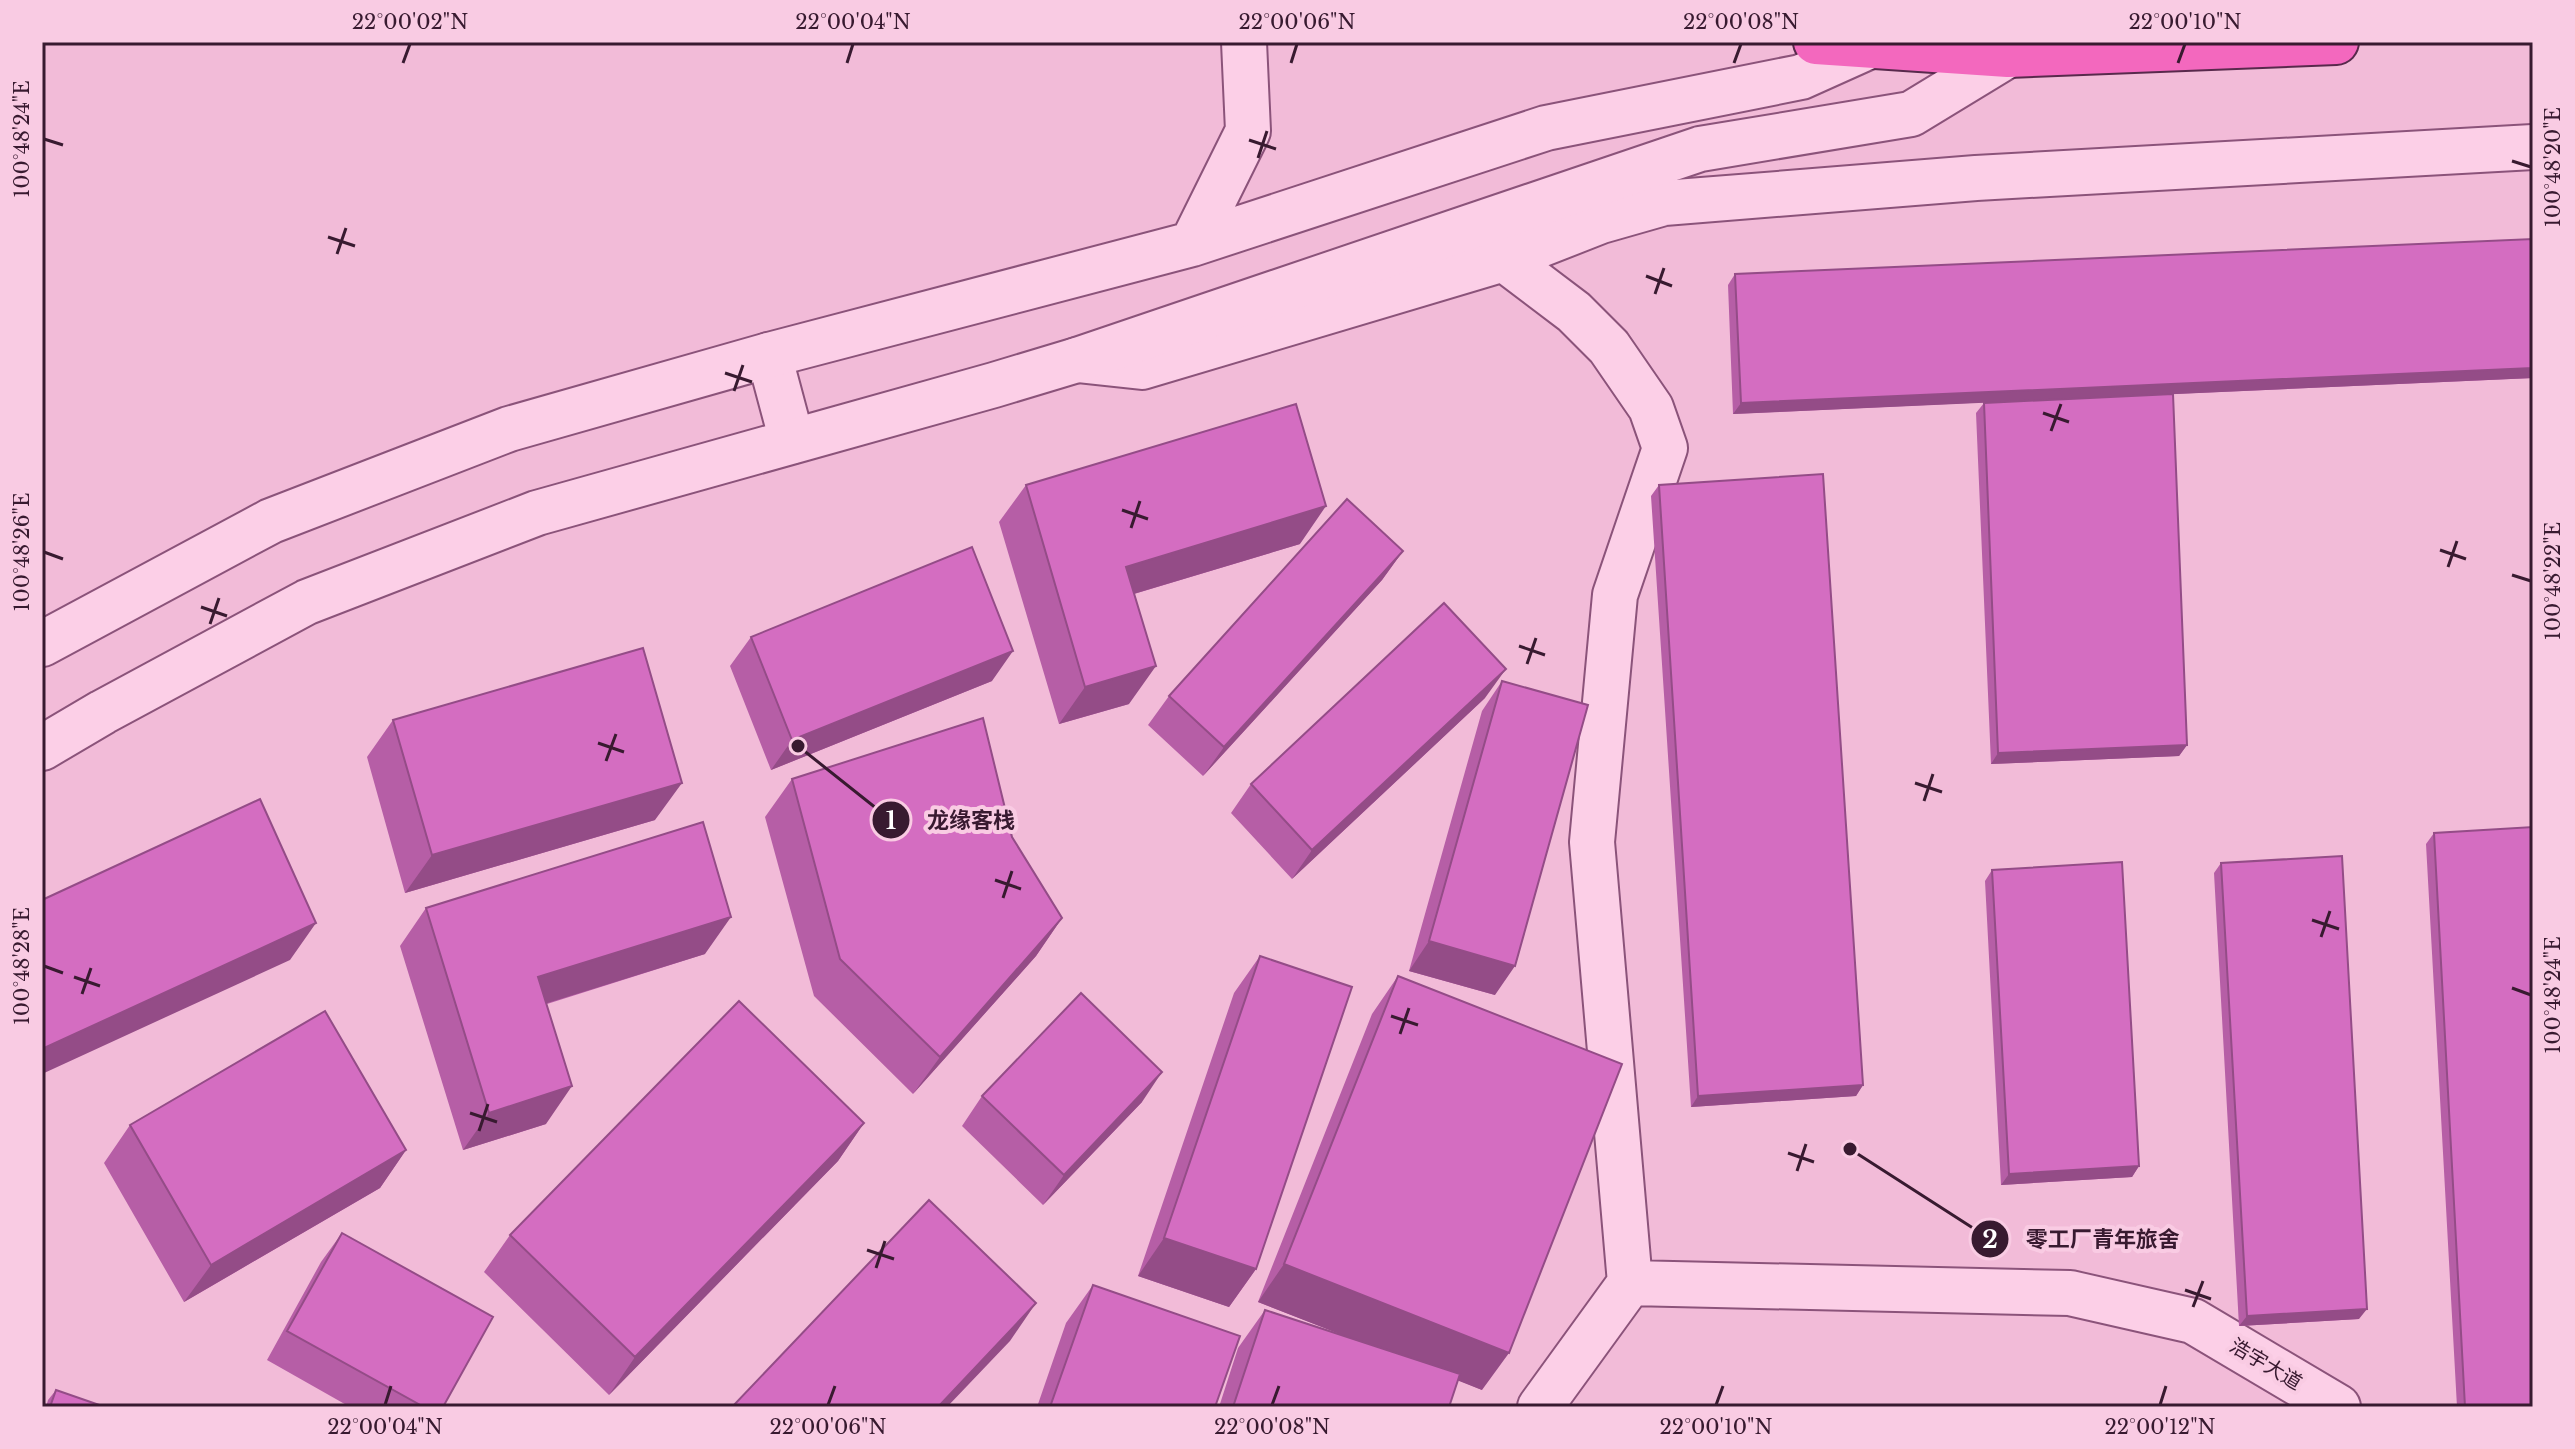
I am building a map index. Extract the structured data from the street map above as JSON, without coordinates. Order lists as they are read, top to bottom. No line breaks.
{"streets":{"street":["浩宇大道"]},"places":["龙缘客栈","零工厂青年旅舍"],"coordinates":["22°00'02\"N","22°00'04\"N","22°00'06\"N","22°00'08\"N","22°00'10\"N","100°48'24\"E","100°48'20\"E","100°48'26\"E","100°48'22\"E","100°48'28\"E","22°00'12\"N"]}
